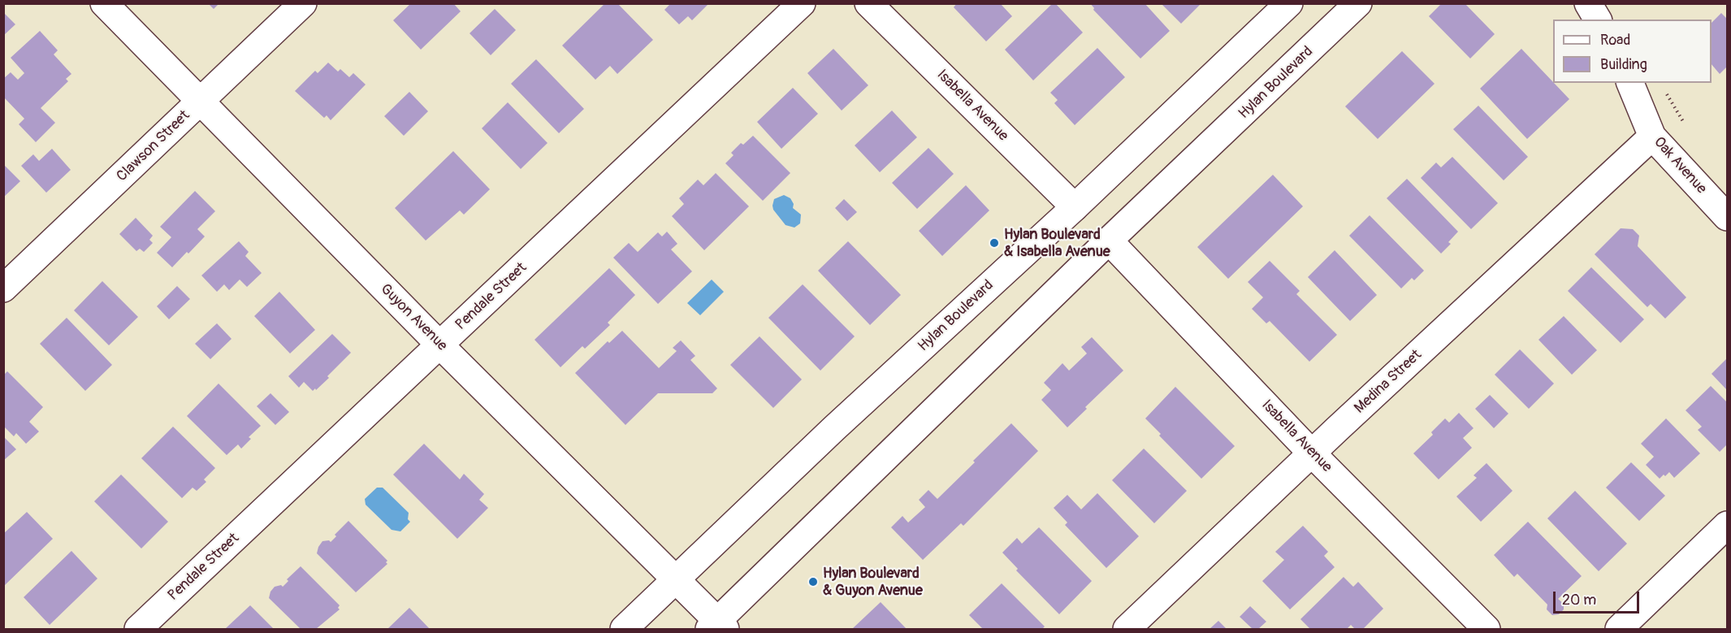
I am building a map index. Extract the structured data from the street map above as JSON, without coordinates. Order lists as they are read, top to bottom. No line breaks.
{"streets":{"street":["Hylan Boulevard","Isabella Avenue","Clawson Street","Oak Avenue","Pendale Street","Guyon Avenue","Medina Street"]},"crossings":[["Hylan Boulevard","Isabella Avenue"],["Hylan Boulevard","Guyon Avenue"],["Isabella Avenue","Medina Street"],["Clawson Street","Guyon Avenue"],["Oak Avenue","Medina Street"],["Pendale Street","Guyon Avenue"]],"places":["Hylan Boulevard & Isabella Avenue","Hylan Boulevard & Guyon Avenue"],"legend":["Road","Building"],"scale_bar":"20 m"}
